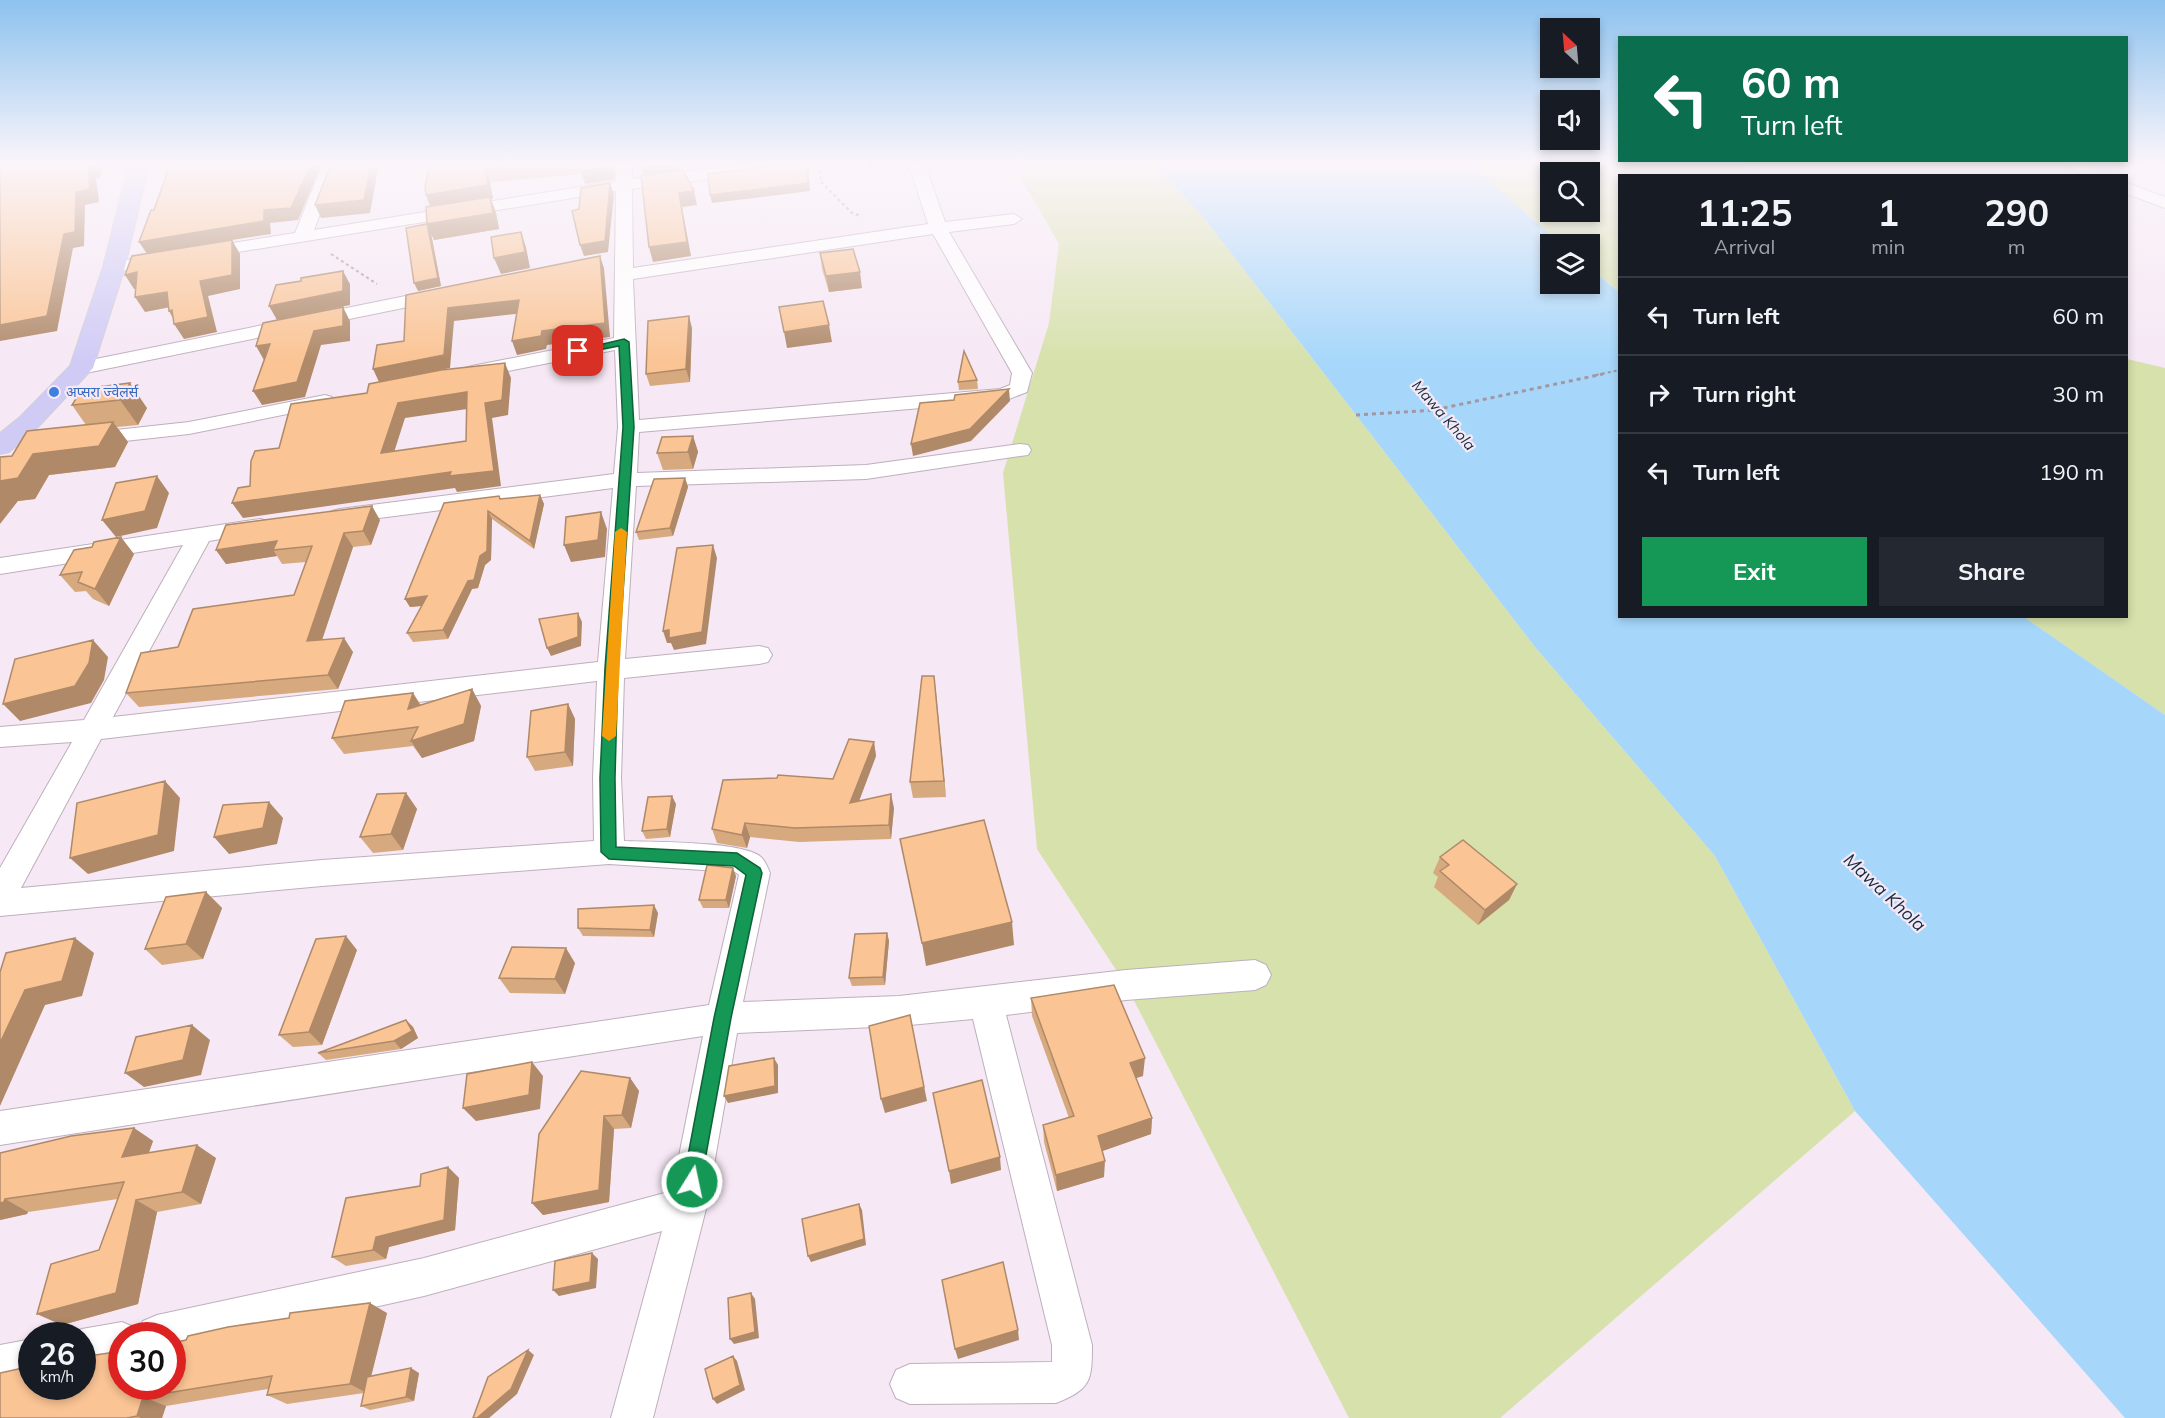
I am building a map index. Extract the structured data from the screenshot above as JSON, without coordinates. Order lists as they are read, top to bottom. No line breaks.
{"water":["Mawa Khola"],"places":["अप्सरा ज्वेलर्स"],"north":"top left","page":{"turn":["60 m","Turn left"],"eta":["11:25","Arrival","1","min","290","m"],"list":[{"name":"Turn left","value":"60 m"},{"name":"Turn right","value":"30 m"},{"name":"Turn left","value":"190 m"}],"buttons":["Exit","Share"],"speed":"26 km/h","limit":"30"}}
